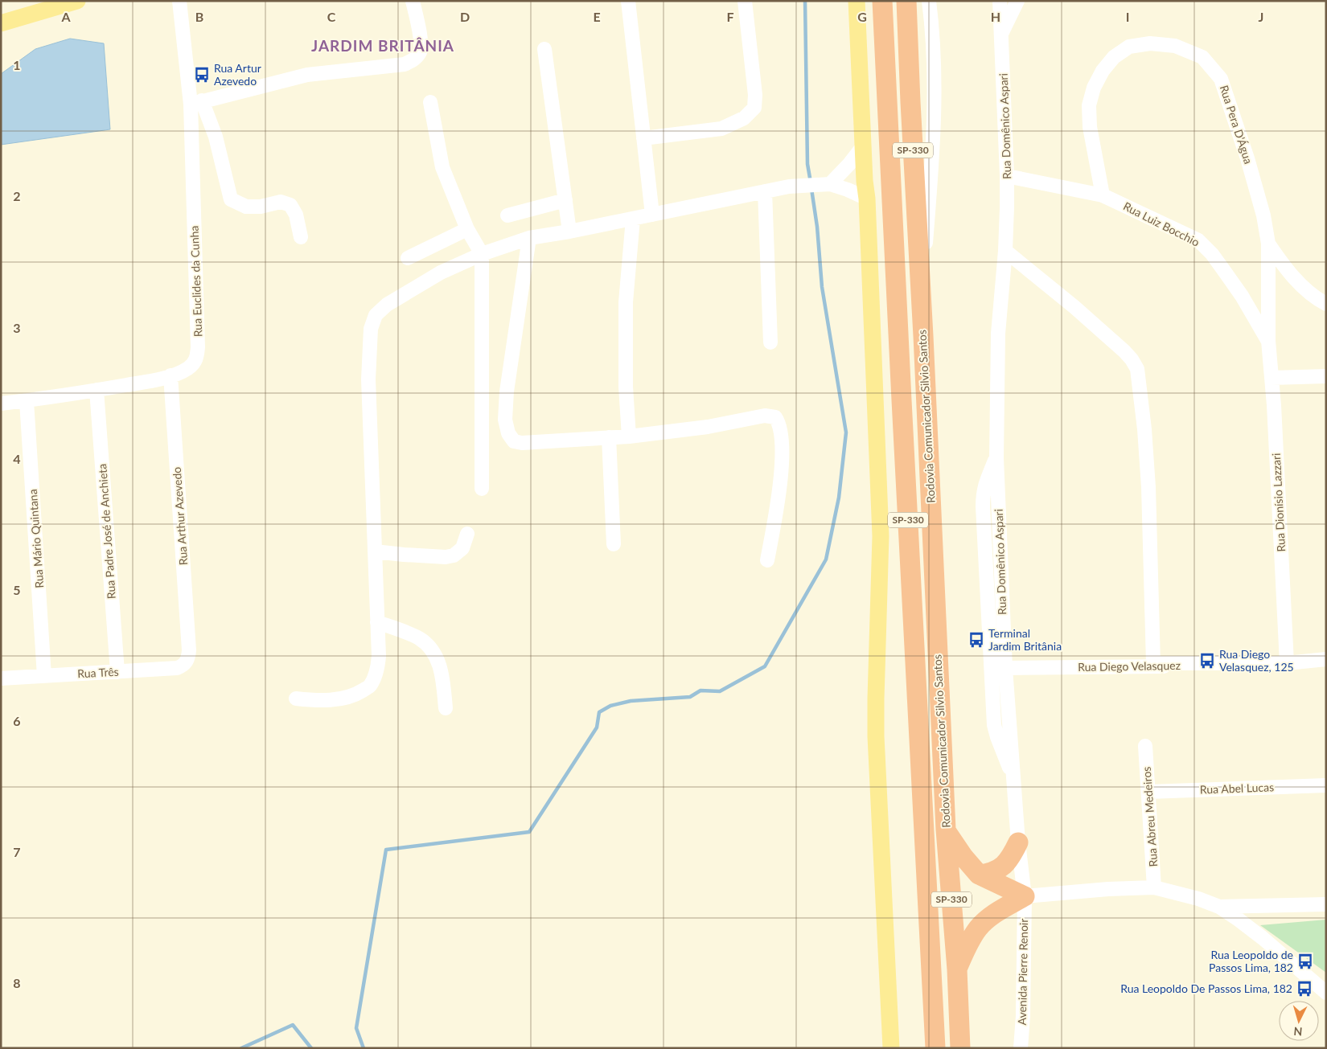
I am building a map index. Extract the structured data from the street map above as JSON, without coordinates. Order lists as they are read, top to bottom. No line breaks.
{"streets":{"highway":["SP-330","Rodovia Comunicador Silvio Santos"],"street":["Rua Pera D'Água","Rua Domênico Aspari","Rua Luiz Bocchio","Rua Euclides da Cunha","Rua Dionísio Lazzari","Rua Arthur Azevedo","Rua Padre José de Anchieta","Rua Mário Quintana","Rua Diego Velasquez","Rua Três","Rua Abel Lucas","Rua Abreu Medeiros","Avenida Pierre Renoir"]},"crossings":[["Rua Pera D'Água","Rua Luiz Bocchio"],["Rua Pera D'Água","Rua Dionísio Lazzari"],["Rua Domênico Aspari","Rua Luiz Bocchio"],["Rua Domênico Aspari","Rua Diego Velasquez"],["Rua Domênico Aspari","Avenida Pierre Renoir"],["Rua Luiz Bocchio","Rua Dionísio Lazzari"],["Rua Euclides da Cunha","Rua Arthur Azevedo"],["Rua Euclides da Cunha","Rua Padre José de Anchieta"],["Rua Euclides da Cunha","Rua Mário Quintana"],["Rua Dionísio Lazzari","Rua Diego Velasquez"],["Rua Arthur Azevedo","Rua Três"],["Rua Padre José de Anchieta","Rua Três"],["Rua Mário Quintana","Rua Três"],["Rua Abel Lucas","Rua Abreu Medeiros"]],"districts":["JARDIM BRITÂNIA"],"places":{"bus stop":["Rua Artur Azevedo","Terminal Jardim Britânia","Rua Diego Velasquez, 125","Rua Leopoldo de Passos Lima, 182","Rua Leopoldo De Passos Lima, 182"]},"north":"bottom","grid":{"columns":["A","B","C","D","E","F","G","H","I","J"],"rows":["1","2","3","4","5","6","7","8"]}}
